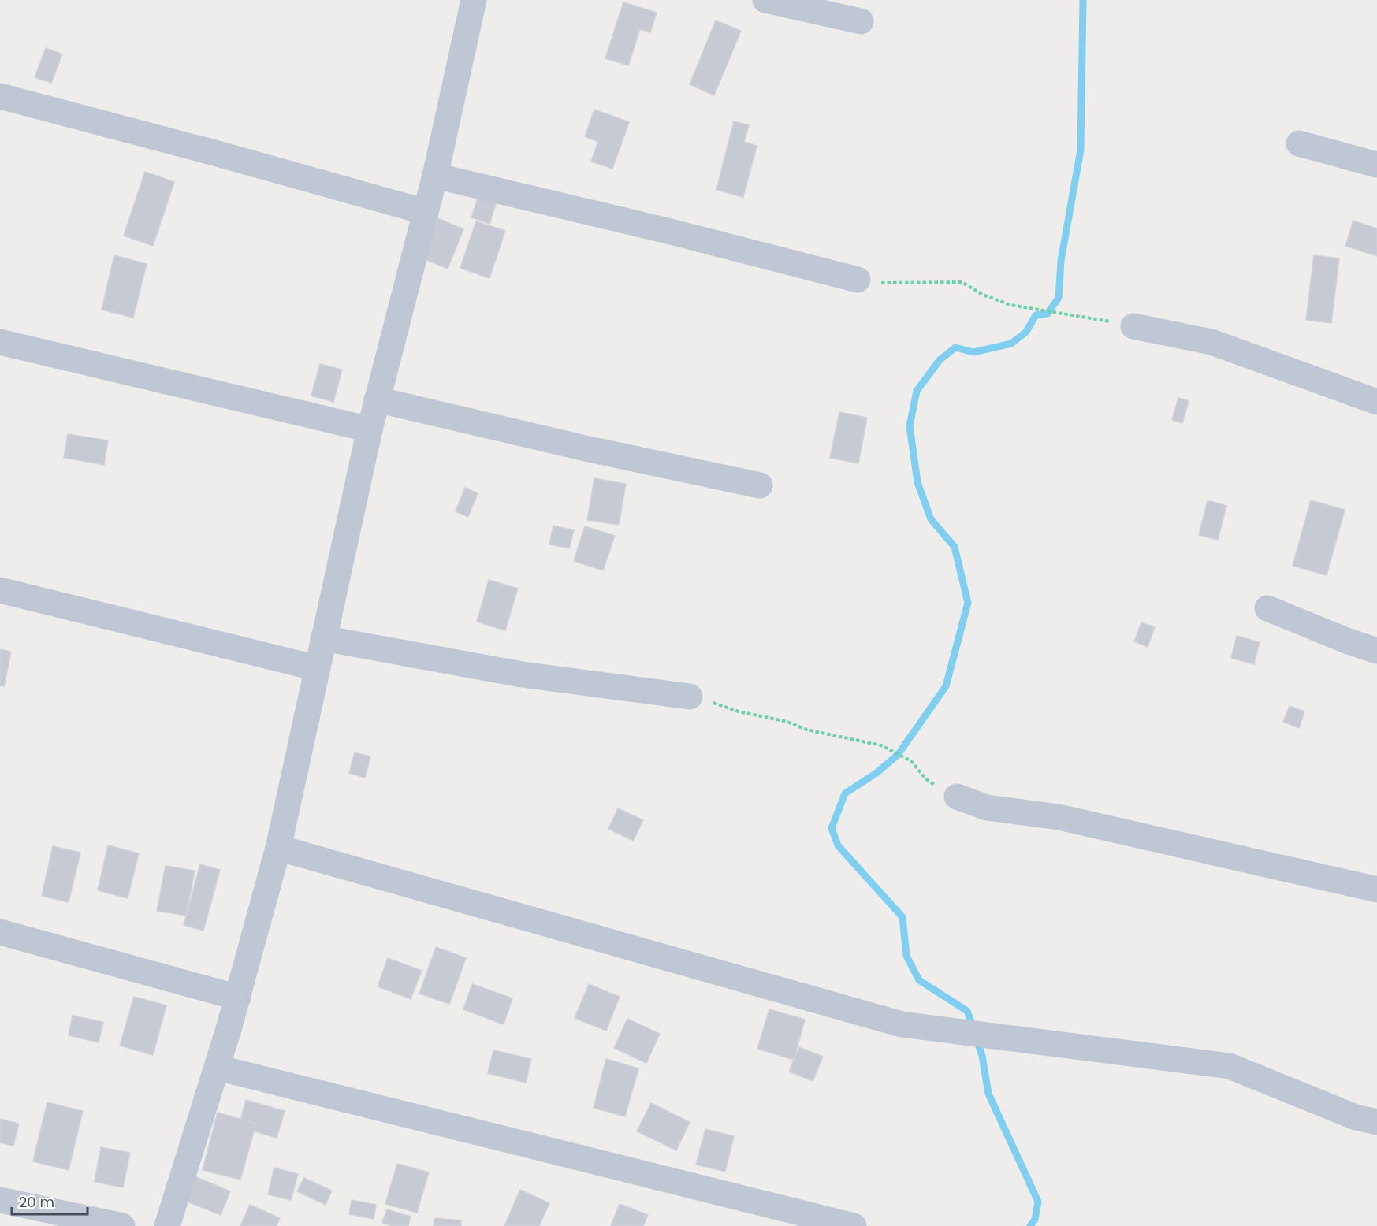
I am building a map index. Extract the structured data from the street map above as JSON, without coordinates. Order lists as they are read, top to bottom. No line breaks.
{"scale_bar":"20 m"}
